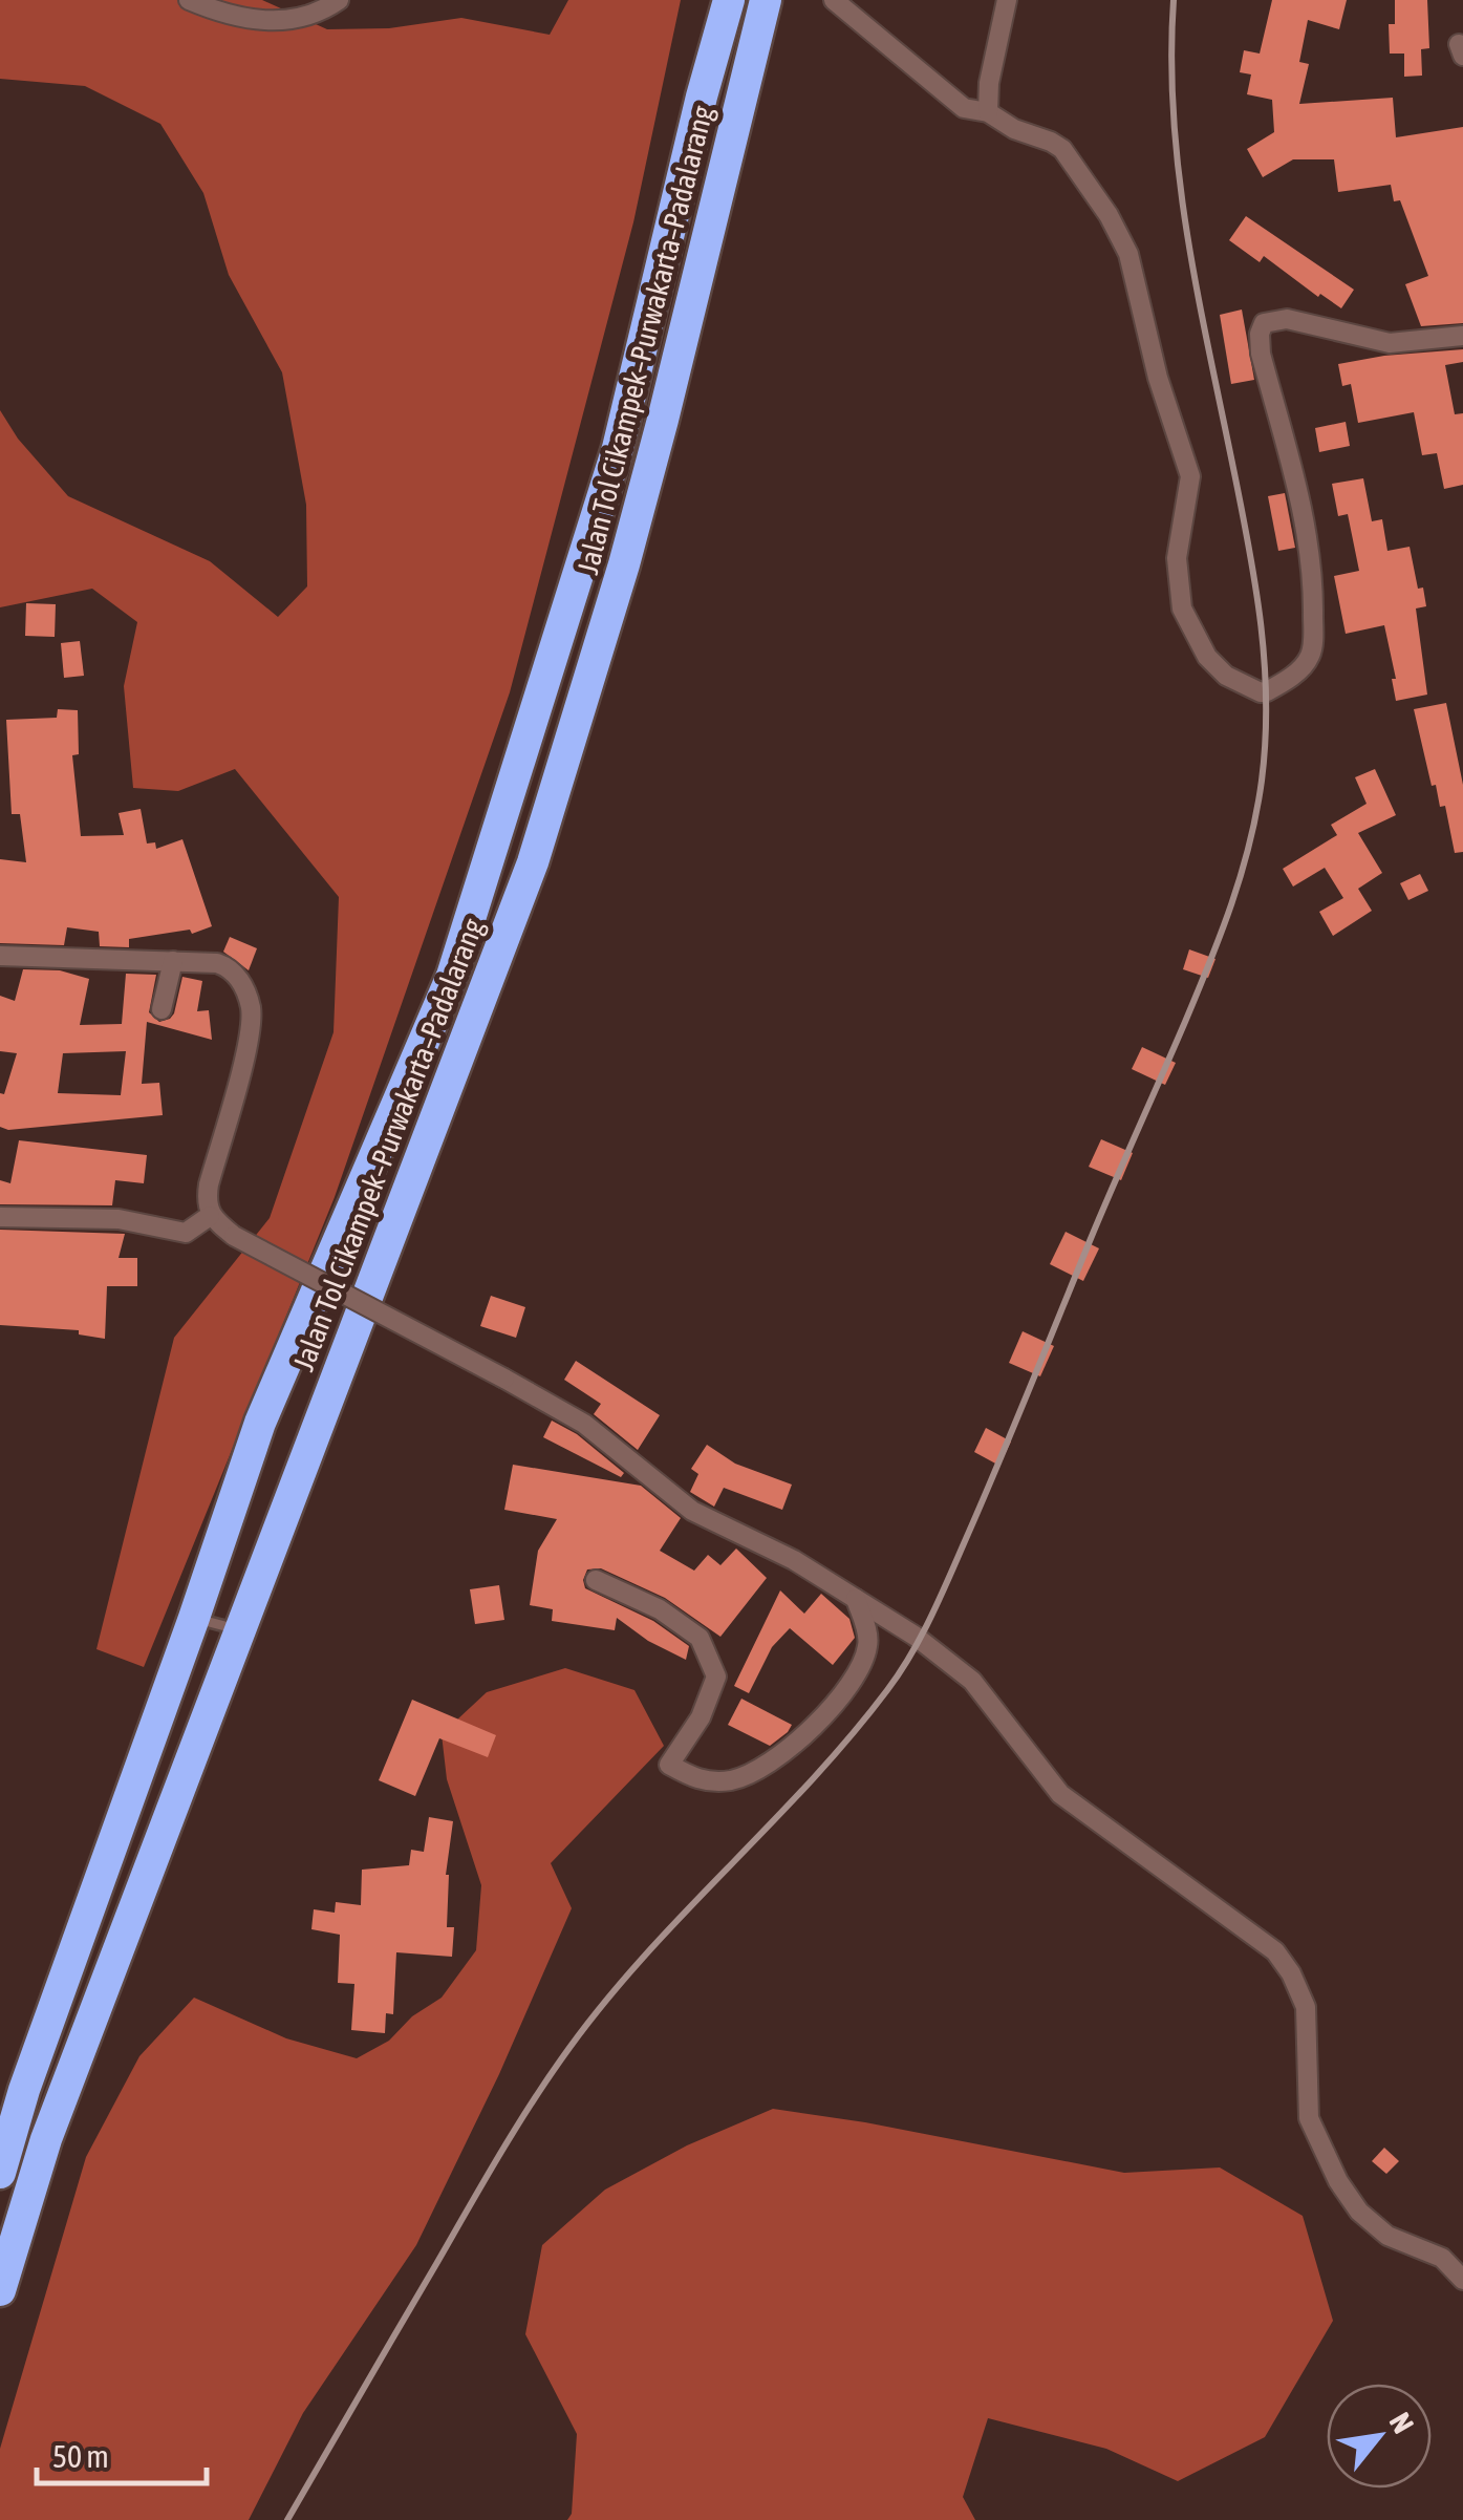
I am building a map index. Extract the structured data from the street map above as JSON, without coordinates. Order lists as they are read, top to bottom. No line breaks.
{"streets":{"highway":["Jalan Tol Cikampek–Purwakarta–Padalarang"]},"scale_bar":"50 m","north":"top right"}
